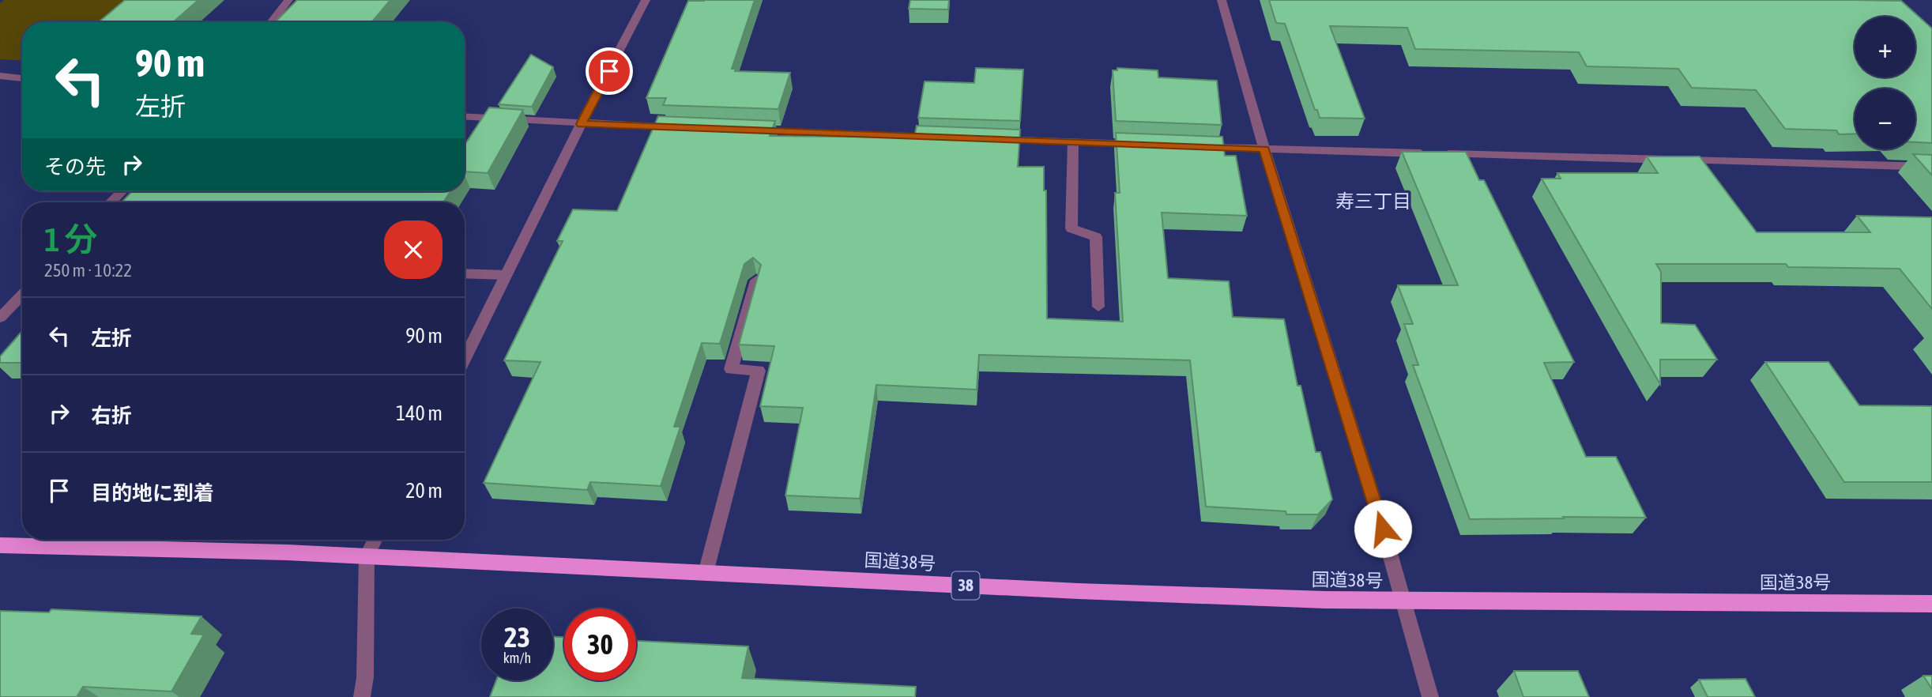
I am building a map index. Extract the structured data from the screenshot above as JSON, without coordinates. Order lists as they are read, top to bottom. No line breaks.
{"streets":{"highway":["国道38号","38"]},"districts":["寿三丁目"],"page":{"map_buttons":["+","−"],"turn":["90 m","左折"],"then":"その先","heading":["1 分","250 m · 10:22"],"list":[{"name":"左折","value":"90 m"},{"name":"右折","value":"140 m"},{"name":"目的地に到着","value":"20 m"}],"speed":"23 km/h","limit":"30"}}
